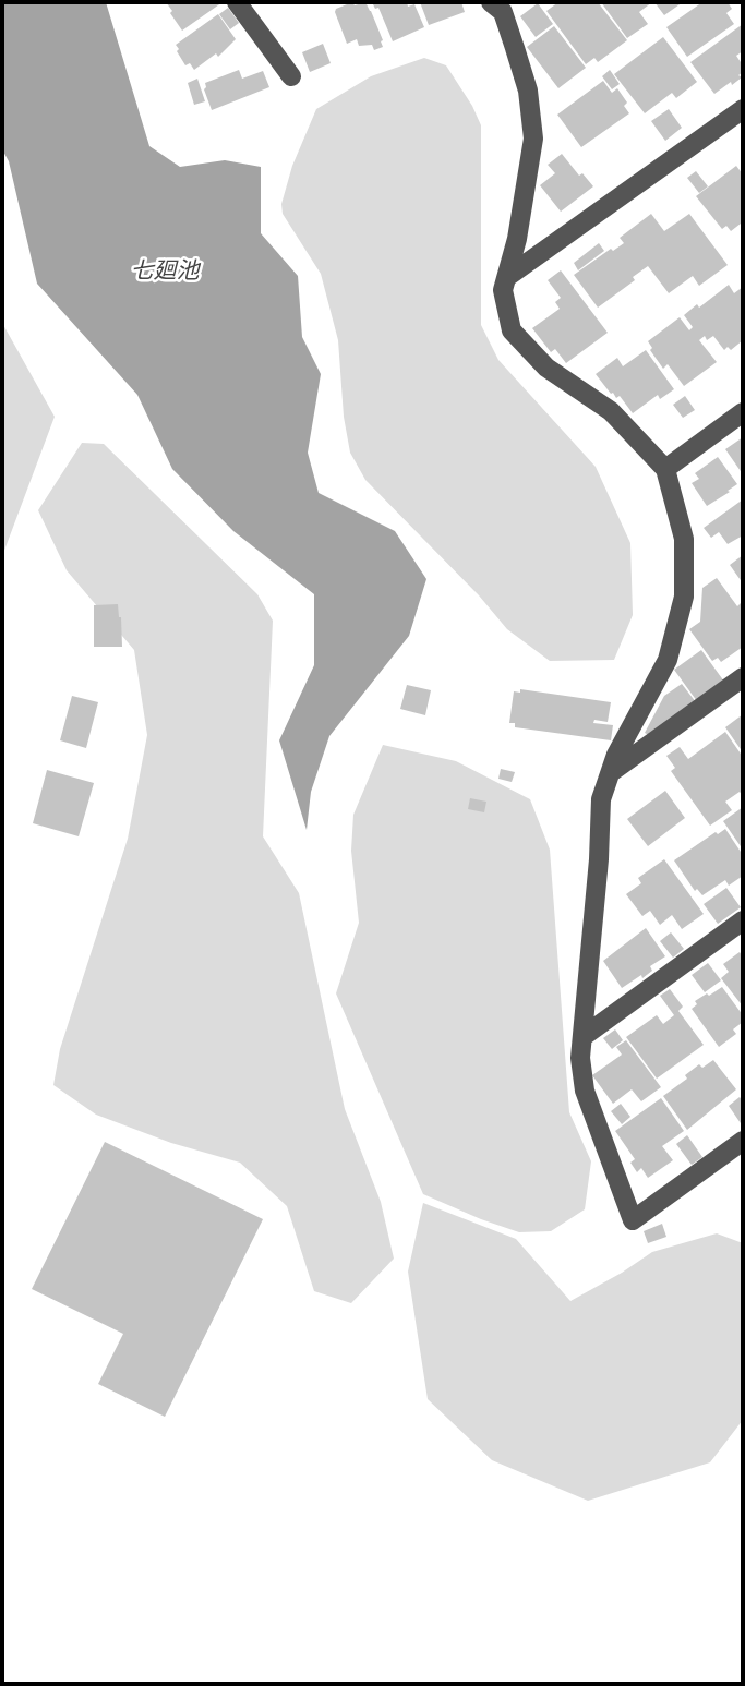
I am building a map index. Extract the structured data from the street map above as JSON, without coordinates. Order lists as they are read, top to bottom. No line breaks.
{"water":["七廻池"]}
